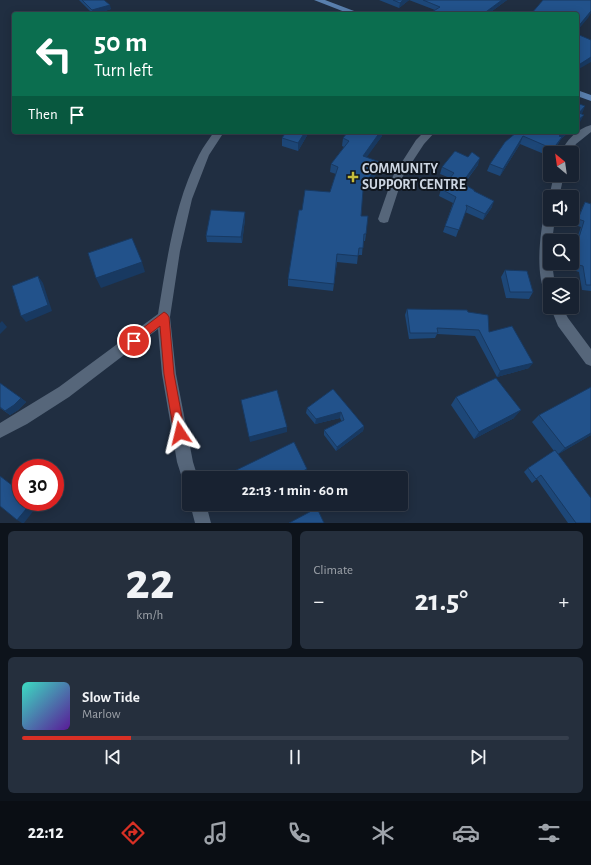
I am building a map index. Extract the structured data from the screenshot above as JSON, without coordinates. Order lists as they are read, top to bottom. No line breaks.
{"places":{"health":["COMMUNITY SUPPORT CENTRE"]},"north":"top left","page":{"turn":["50 m","Turn left"],"then":"Then","limit":"30","trip":"22:13 · 1 min · 60 m","tile":[["22","km/h"],"Climate"],"heat":["−","21.5°","+"],"song":["Slow Tide","Marlow"],"tabs":"22:12"}}
